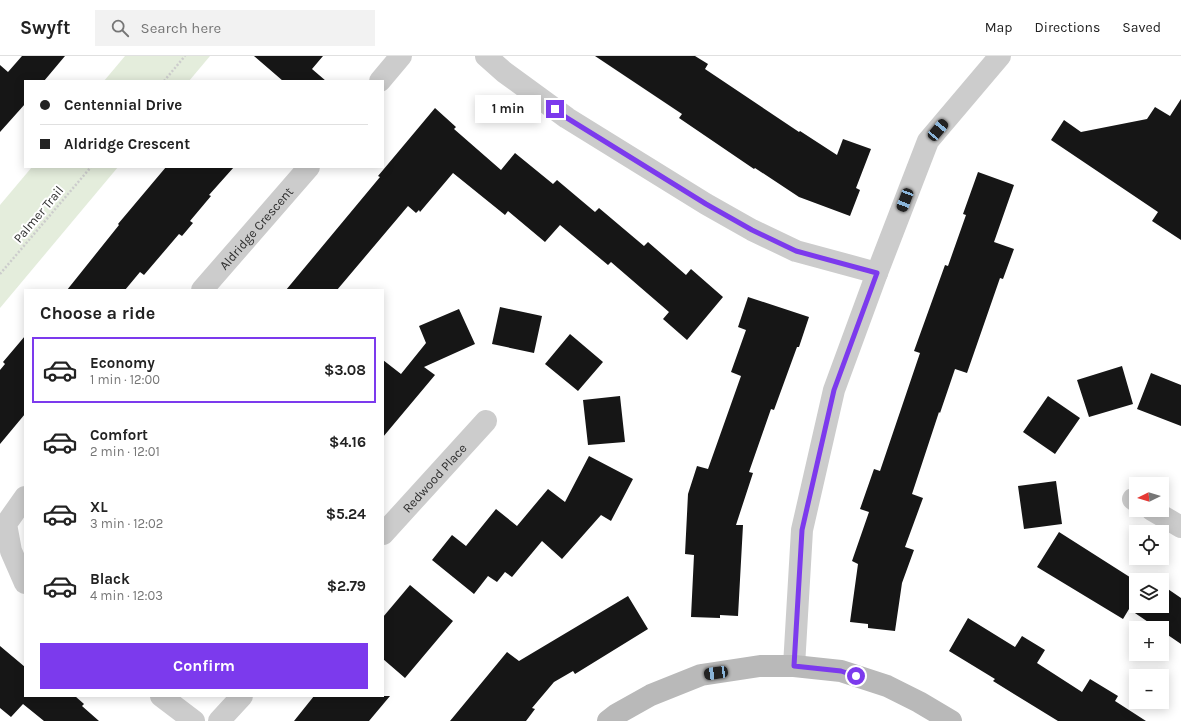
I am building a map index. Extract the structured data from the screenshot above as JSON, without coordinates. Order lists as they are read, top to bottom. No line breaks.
{"streets":{"street":["Aldridge Crescent","Redwood Place"],"path":["Palmer Trail"]},"north":"left","page":{"header":"Swyft","search":"Search here","nav":["Map","Directions","Saved"],"banner":["Centennial Drive","Aldridge Crescent"],"bubble":"1 min","heading":"Choose a ride","list":[{"name":"Economy","note":"1 min · 12:00","value":"$3.08"},{"name":"Comfort","note":"2 min · 12:01","value":"$4.16"},{"name":"XL","note":"3 min · 12:02","value":"$5.24"},{"name":"Black","note":"4 min · 12:03","value":"$2.79"}],"map_buttons":["+","−"],"buttons":"Confirm"}}
